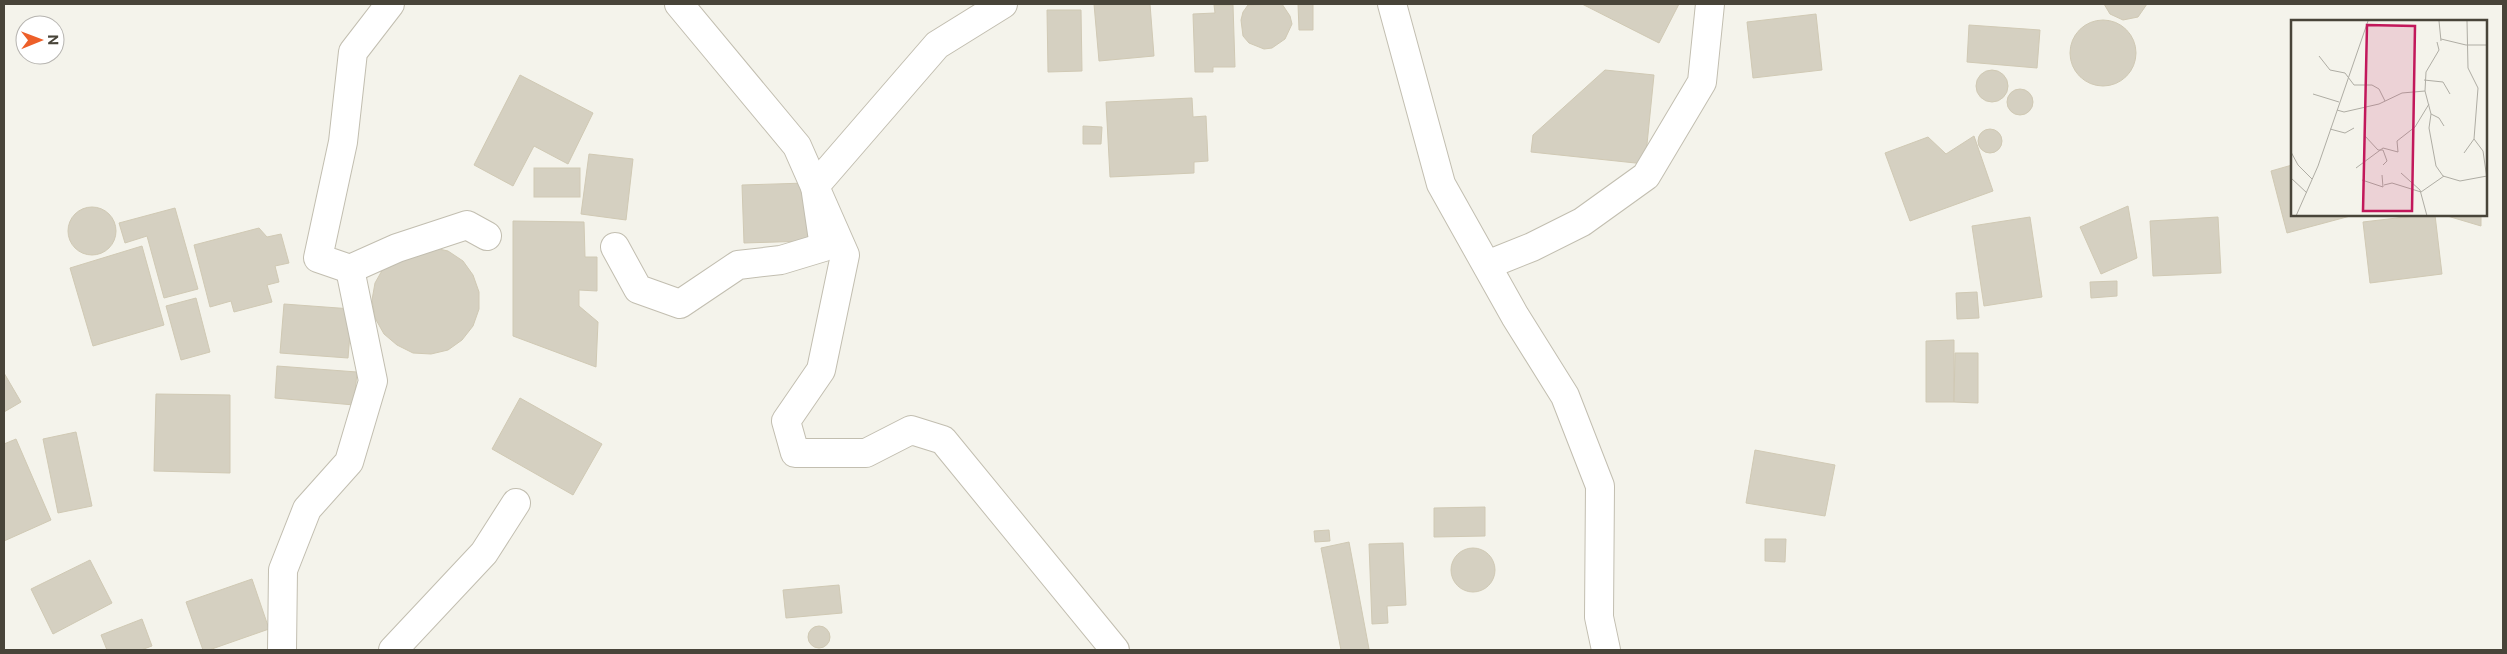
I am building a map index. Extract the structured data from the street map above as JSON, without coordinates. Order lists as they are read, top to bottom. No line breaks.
{"north":"right"}
